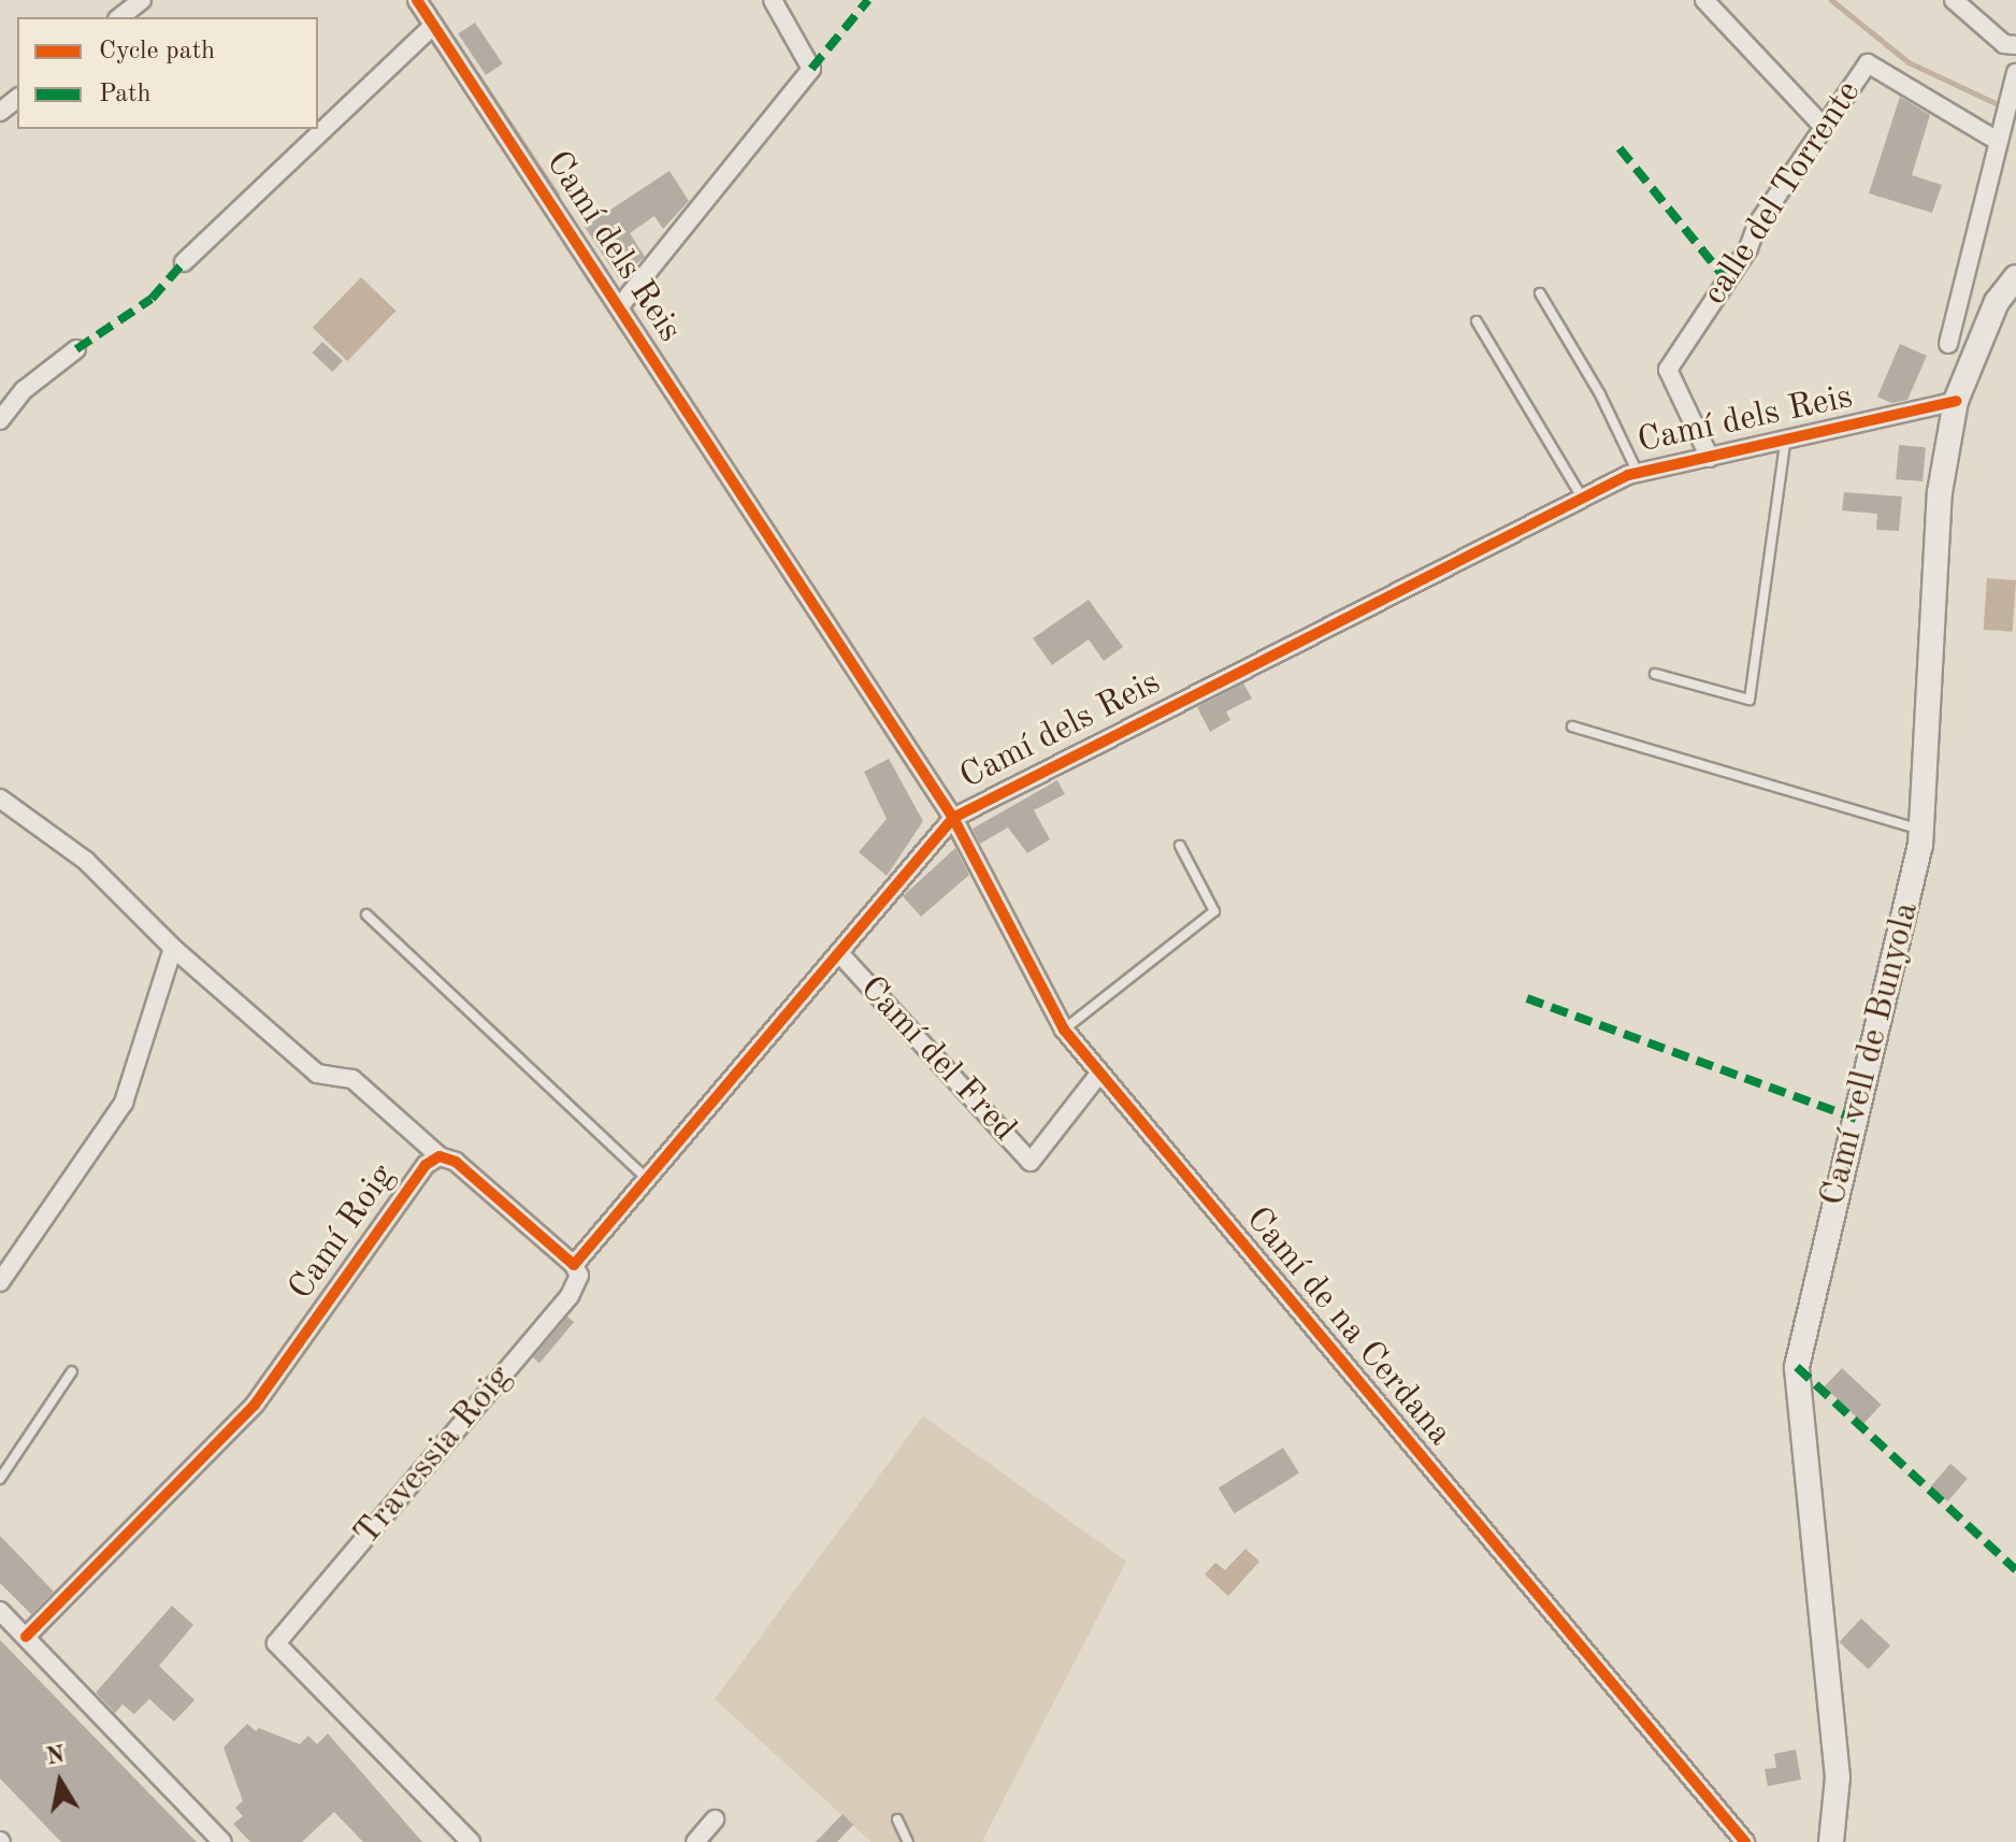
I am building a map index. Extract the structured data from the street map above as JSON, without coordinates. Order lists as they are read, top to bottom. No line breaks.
{"streets":{"street":["calle del Torrente","Camí dels Reis","Camí vell de Bunyola","Camí del Fred","Camí Roig","Camí de na Cerdana","Travessia Roig"]},"crossings":[["calle del Torrente","Camí dels Reis"],["Camí dels Reis","Camí vell de Bunyola"],["Camí dels Reis","Camí de na Cerdana"],["Camí del Fred","Camí de na Cerdana"],["Camí Roig","Travessia Roig"]],"legend":["Cycle path","Path"],"north":"top"}
